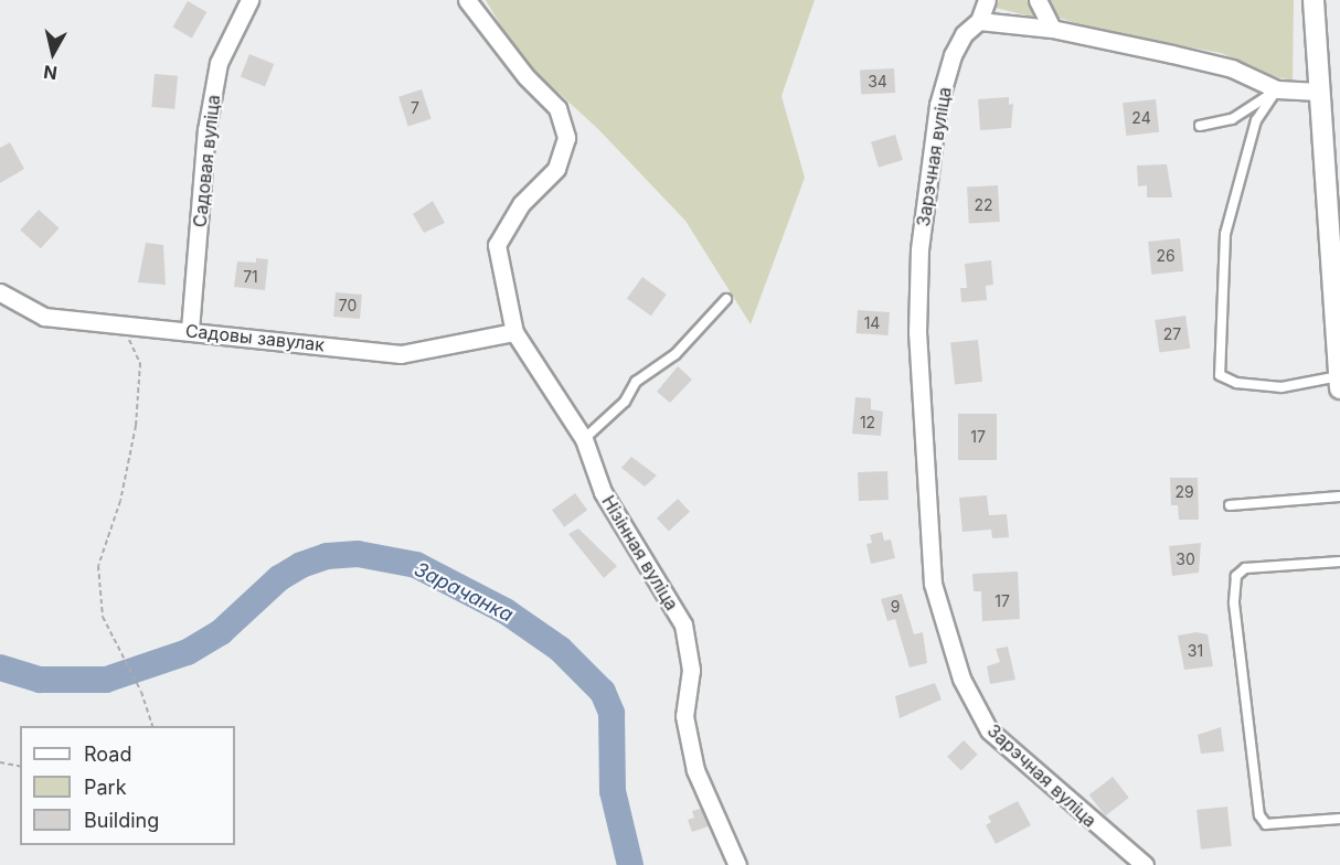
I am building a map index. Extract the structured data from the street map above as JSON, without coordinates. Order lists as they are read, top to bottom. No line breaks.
{"streets":{"street":["Зарэчная вуліца","Садовая вуліца","Садовы завулак","Нізінная вуліца"]},"crossings":[["Садовая вуліца","Садовы завулак"],["Садовы завулак","Нізінная вуліца"]],"water":["Зарачанка"],"house_numbers":["34","7","24","22","26","71","70","14","27","12","17","29","30","17","9","31"],"legend":["Road","Park","Building"],"north":"bottom"}
